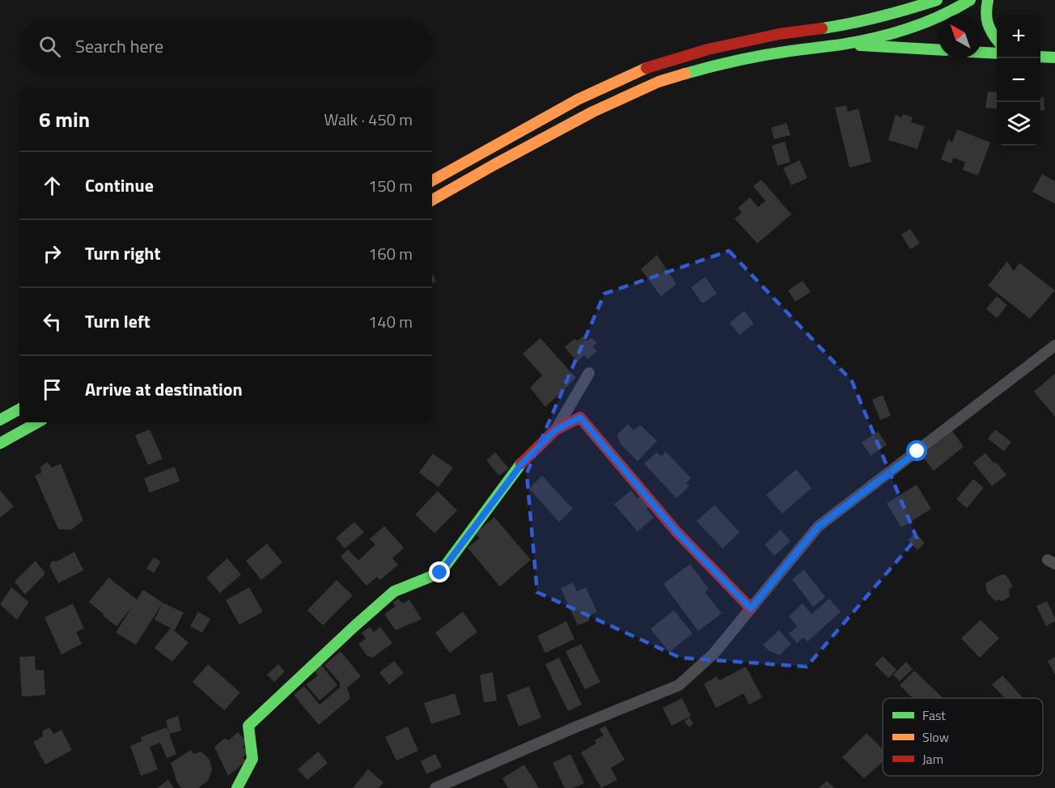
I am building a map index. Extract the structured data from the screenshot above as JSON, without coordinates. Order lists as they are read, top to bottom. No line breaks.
{"legend":["Fast","Slow","Jam"],"north":"top left","page":{"map_buttons":["+","−"],"search":"Search here","heading":["6 min","Walk · 450 m"],"list":[["Continue","150 m"],["Turn right","160 m"],["Turn left","140 m"],"Arrive at destination"]}}
